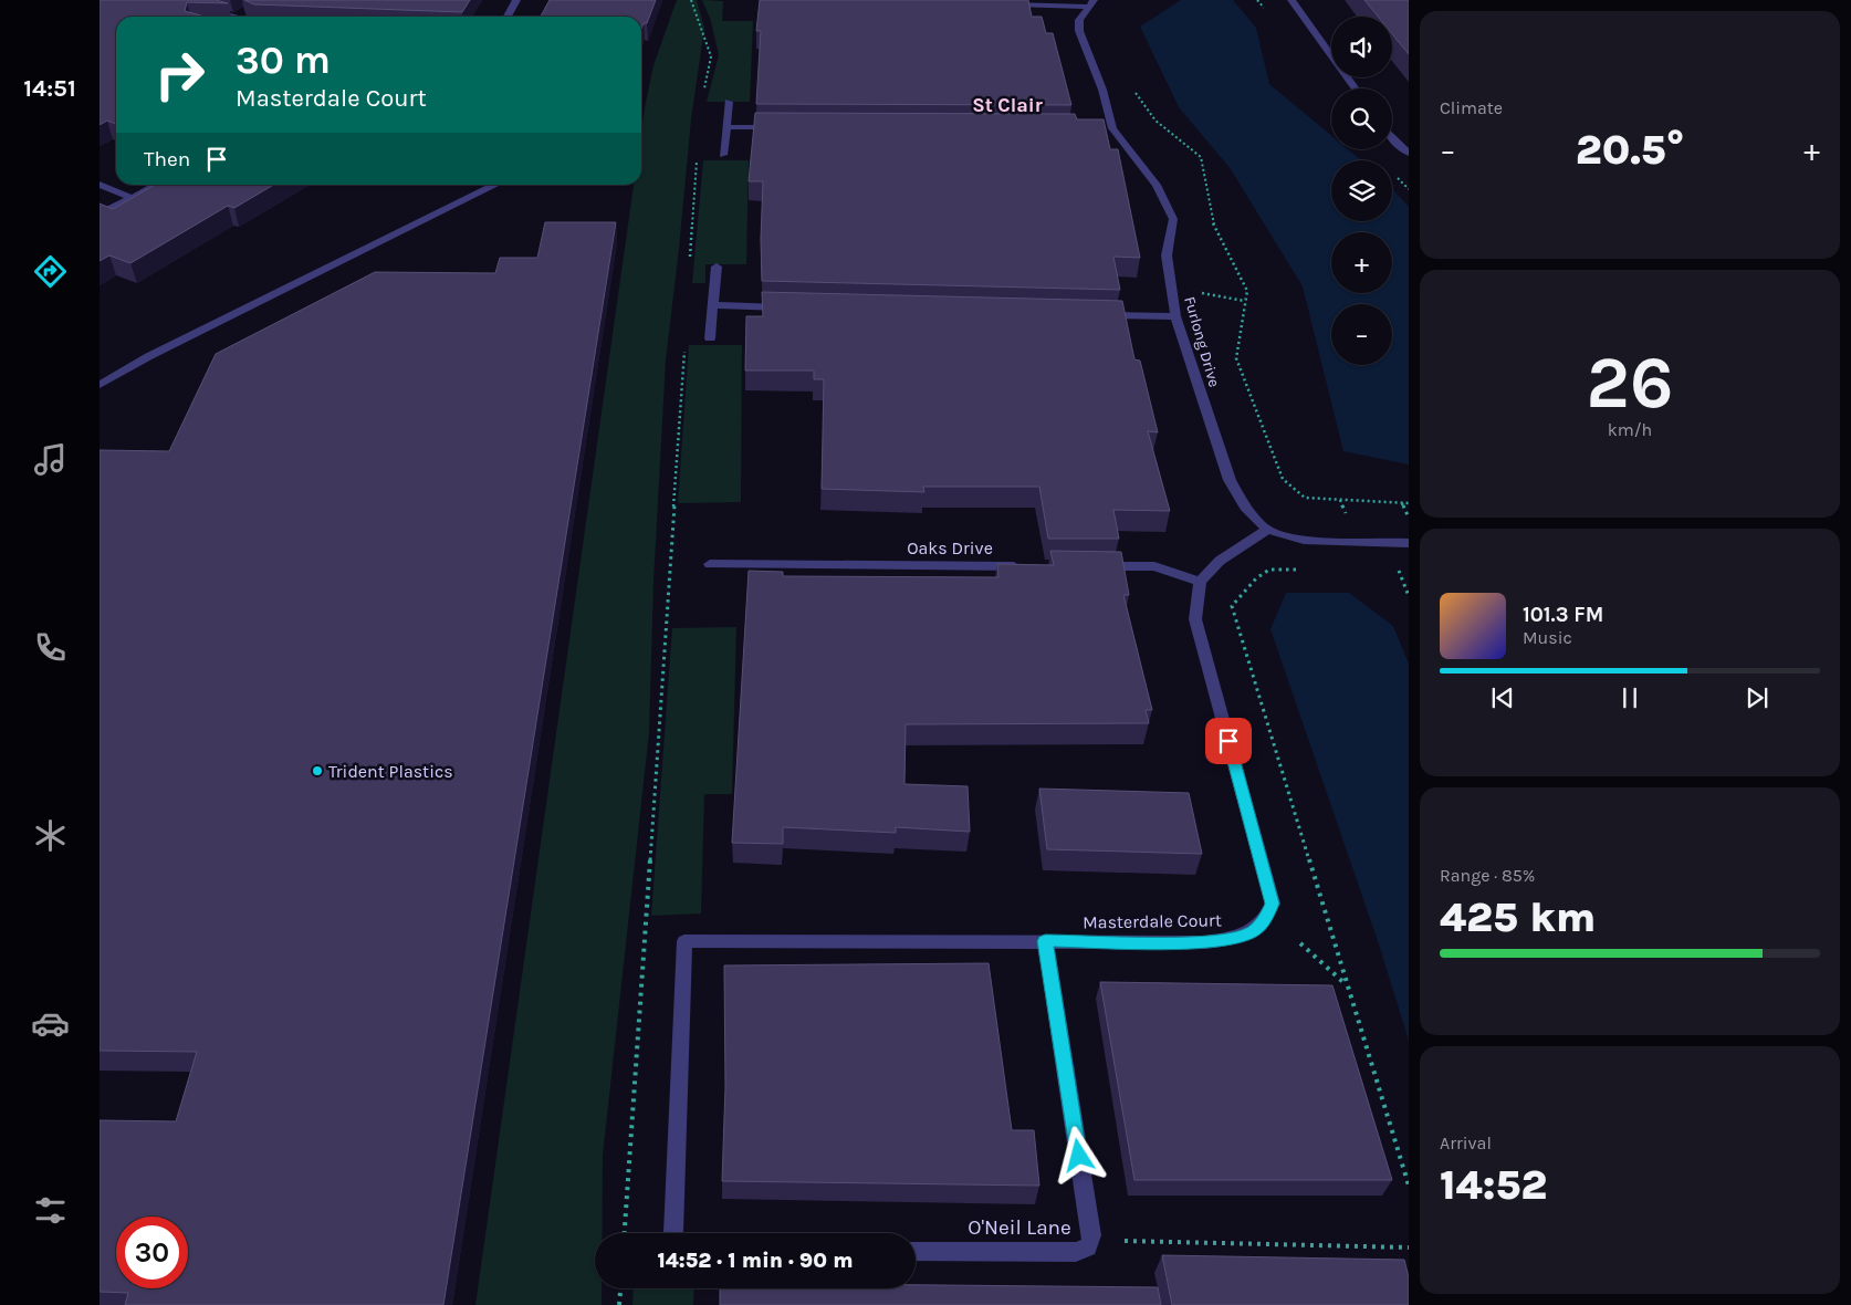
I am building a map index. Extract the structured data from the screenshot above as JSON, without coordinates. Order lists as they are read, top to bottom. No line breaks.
{"streets":{"street":["Furlong Drive","Oaks Drive","Masterdale Court","O'Neil Lane"]},"crossings":[["Masterdale Court","O'Neil Lane"]],"districts":["St Clair"],"places":["Trident Plastics"],"page":{"tabs":"14:51","tile":["Climate",["26","km/h"],["Range · 85%","425 km"],["Arrival","14:52"]],"map_buttons":["+","−"],"turn":["30 m","Masterdale Court"],"heat":["−","20.5°","+"],"then":"Then","song":["101.3 FM","Music"],"limit":"30","trip":"14:52 · 1 min · 90 m"}}
